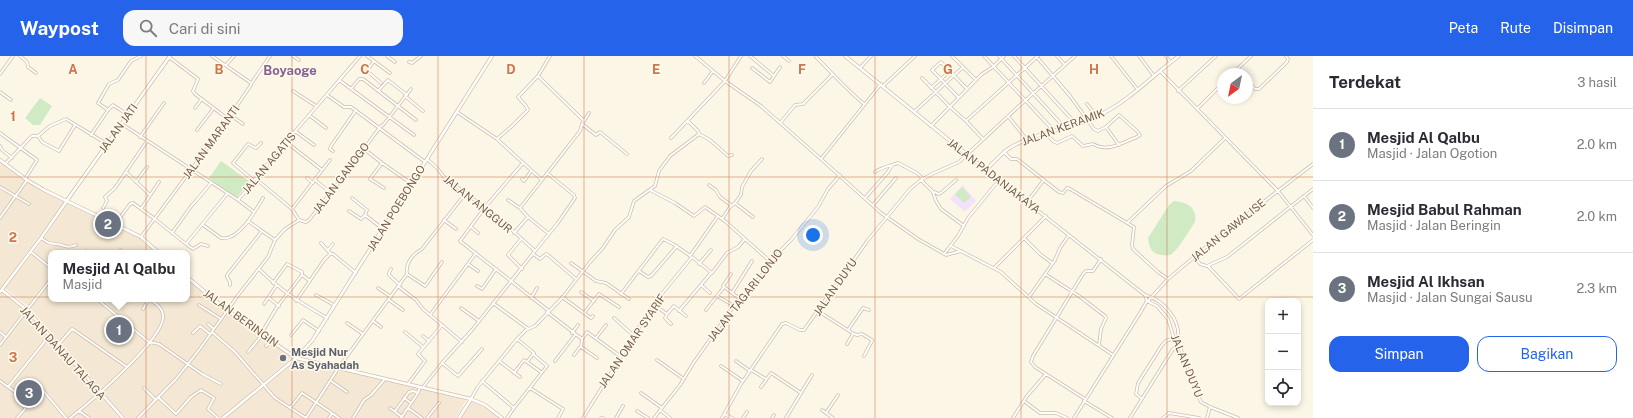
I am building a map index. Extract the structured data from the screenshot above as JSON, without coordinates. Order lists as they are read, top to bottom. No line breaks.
{"streets":{"street":["JALAN KERAMIK","JALAN JATI","JALAN MARANTI","JALAN AGATIS","JALAN PADANJAKAYA","JALAN GANOGO","JALAN ANGGUR","JALAN POEBONGO","JALAN GAWALISE","JALAN DUYU","JALAN TAGARI LONJO","JALAN BERINGIN","JALAN OMAR SYARIF","JALAN DANAU TALAGA"]},"crossings":[["JALAN KERAMIK","JALAN PADANJAKAYA"],["JALAN JATI","JALAN AGATIS"],["JALAN JATI","JALAN DANAU TALAGA"],["JALAN MARANTI","JALAN AGATIS"],["JALAN AGATIS","JALAN ANGGUR"],["JALAN PADANJAKAYA","JALAN DUYU"],["JALAN GANOGO","JALAN ANGGUR"],["JALAN ANGGUR","JALAN POEBONGO"],["JALAN POEBONGO","JALAN BERINGIN"],["JALAN GAWALISE","JALAN DUYU"]],"districts":["Boyaoge"],"places":["Mesjid Nur As Syahadah"],"north":"bottom left","page":{"header":"Waypost","search":"Cari di sini","nav":["Peta","Rute","Disimpan"],"heading":["Terdekat","3 hasil"],"list":[{"mark":"1","name":"Mesjid Al Qalbu","note":"Masjid · Jalan Ogotion","value":"2.0 km"},{"mark":"2","name":"Mesjid Babul Rahman","note":"Masjid · Jalan Beringin","value":"2.0 km"},{"mark":"3","name":"Mesjid Al Ikhsan","note":"Masjid · Jalan Sungai Sausu","value":"2.3 km"}],"pins":["2","1","3"],"popup":["Mesjid Al Qalbu","Masjid"],"map_buttons":["+","−"],"buttons":["Simpan","Bagikan"]},"grid":{"columns":["A","B","C","D","E","F","G","H"],"rows":["1","2","3"]}}
